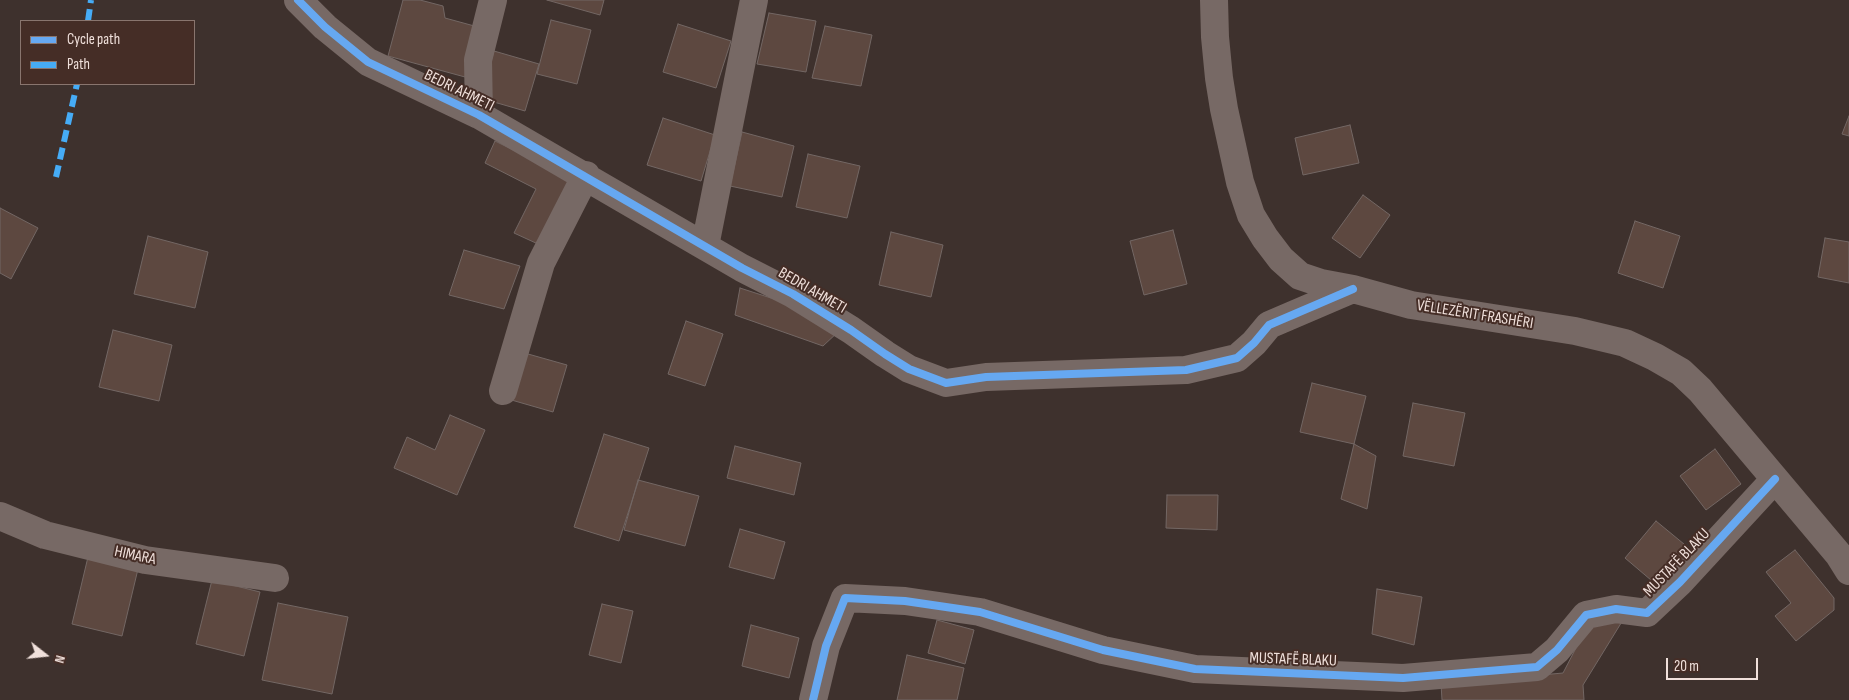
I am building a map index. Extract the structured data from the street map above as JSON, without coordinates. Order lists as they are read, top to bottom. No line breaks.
{"streets":{"street":["BEDRI AHMETI","VËLLEZËRIT FRASHËRI","HIMARA","MUSTAFË BLAKU"]},"crossings":[["BEDRI AHMETI","VËLLEZËRIT FRASHËRI"],["VËLLEZËRIT FRASHËRI","MUSTAFË BLAKU"]],"legend":["Cycle path","Path"],"scale_bar":"20 m","north":"right"}
